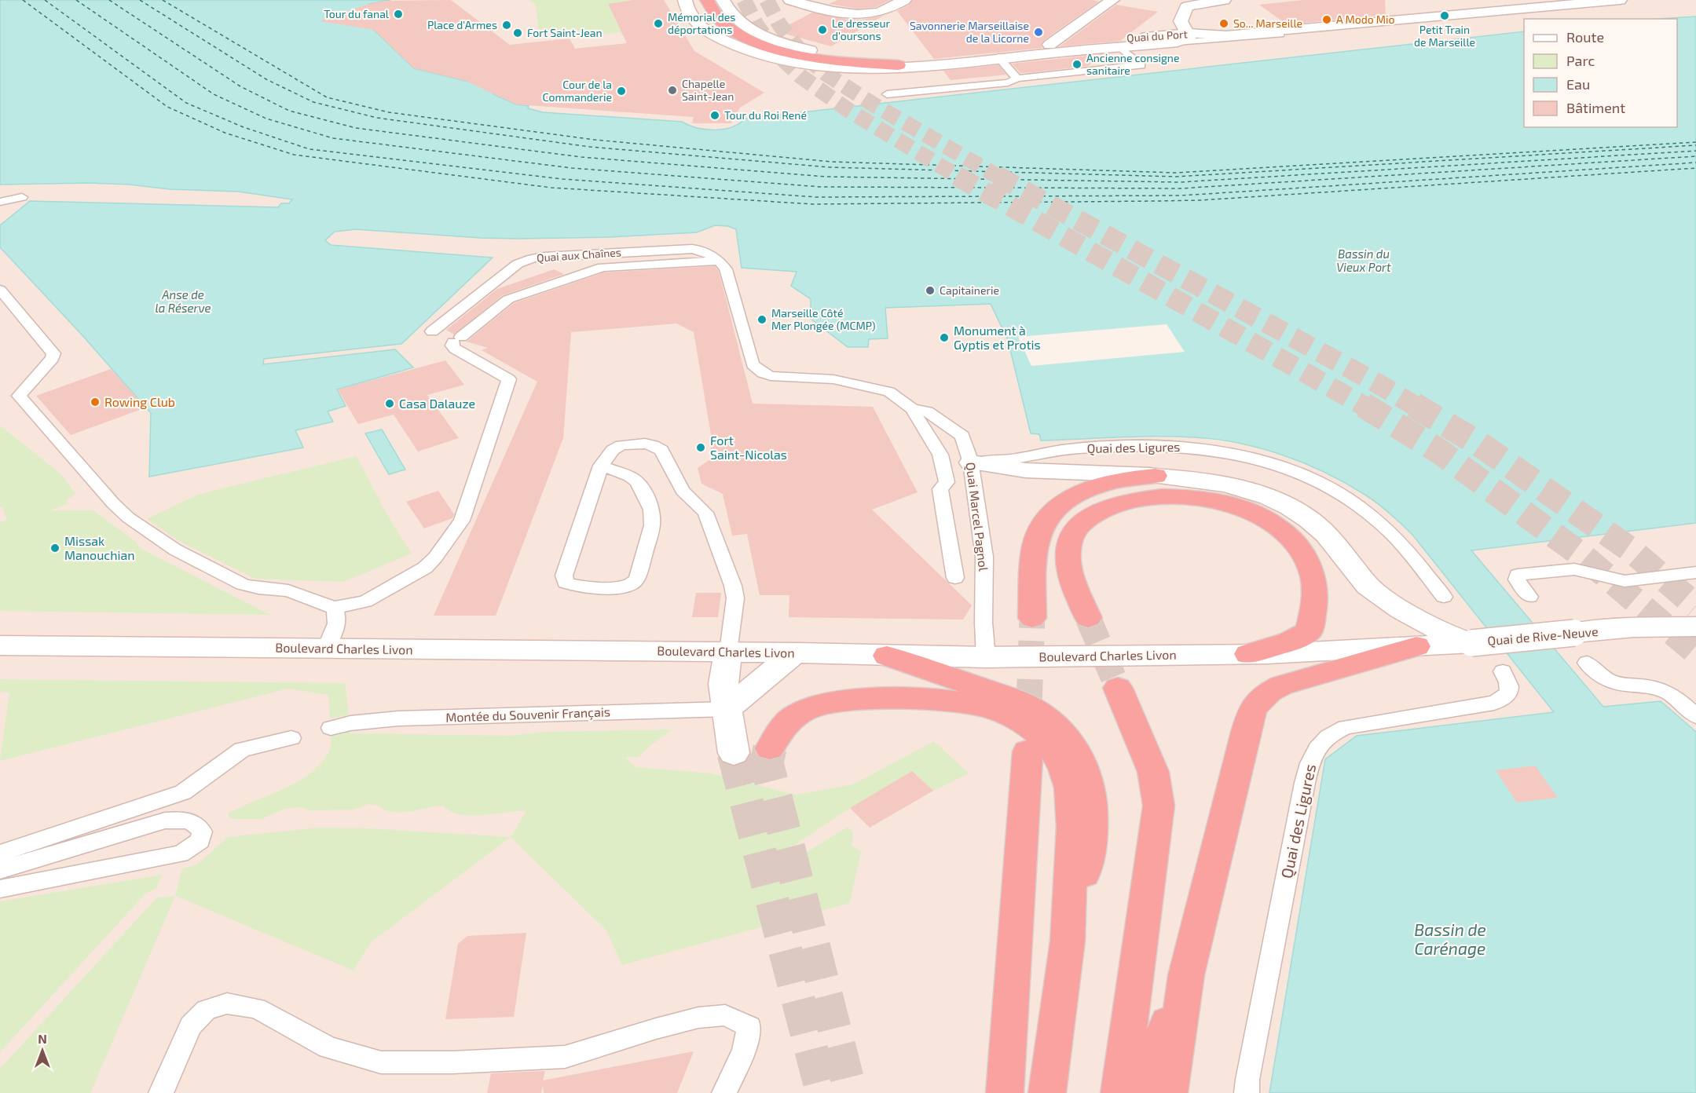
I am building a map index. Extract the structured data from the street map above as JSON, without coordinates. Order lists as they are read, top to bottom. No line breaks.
{"streets":{"street":["Quai du Port","Quai de Rive-Neuve","Boulevard Charles Livon"],"lane":["Quai aux Chaînes","Quai des Ligures","Quai Marcel Pagnol","Montée du Souvenir Français"]},"crossings":[["Quai aux Chaînes","Quai Marcel Pagnol"],["Quai des Ligures","Quai Marcel Pagnol"],["Quai Marcel Pagnol","Boulevard Charles Livon"],["Quai de Rive-Neuve","Boulevard Charles Livon"]],"water":["Bassin du Vieux Port","Anse de la Réserve","Bassin de Carénage"],"places":["Tour du fanal","Petit Train de Marseille","A Modo Mio","Mémorial des déportations","So... Marseille","Place d'Armes","Le dresseur d'oursons","Savonnerie Marseillaise de la Licorne","Fort Saint-Jean","Ancienne consigne sanitaire","Chapelle Saint-Jean","Cour de la Commanderie","Tour du Roi René","Capitainerie","Marseille Côté Mer Plongée (MCMP)","Monument à Gyptis et Protis","Rowing Club","Casa Dalauze","Fort Saint-Nicolas","Missak Manouchian"],"legend":["Route","Parc","Eau","Bâtiment"],"north":"top"}
